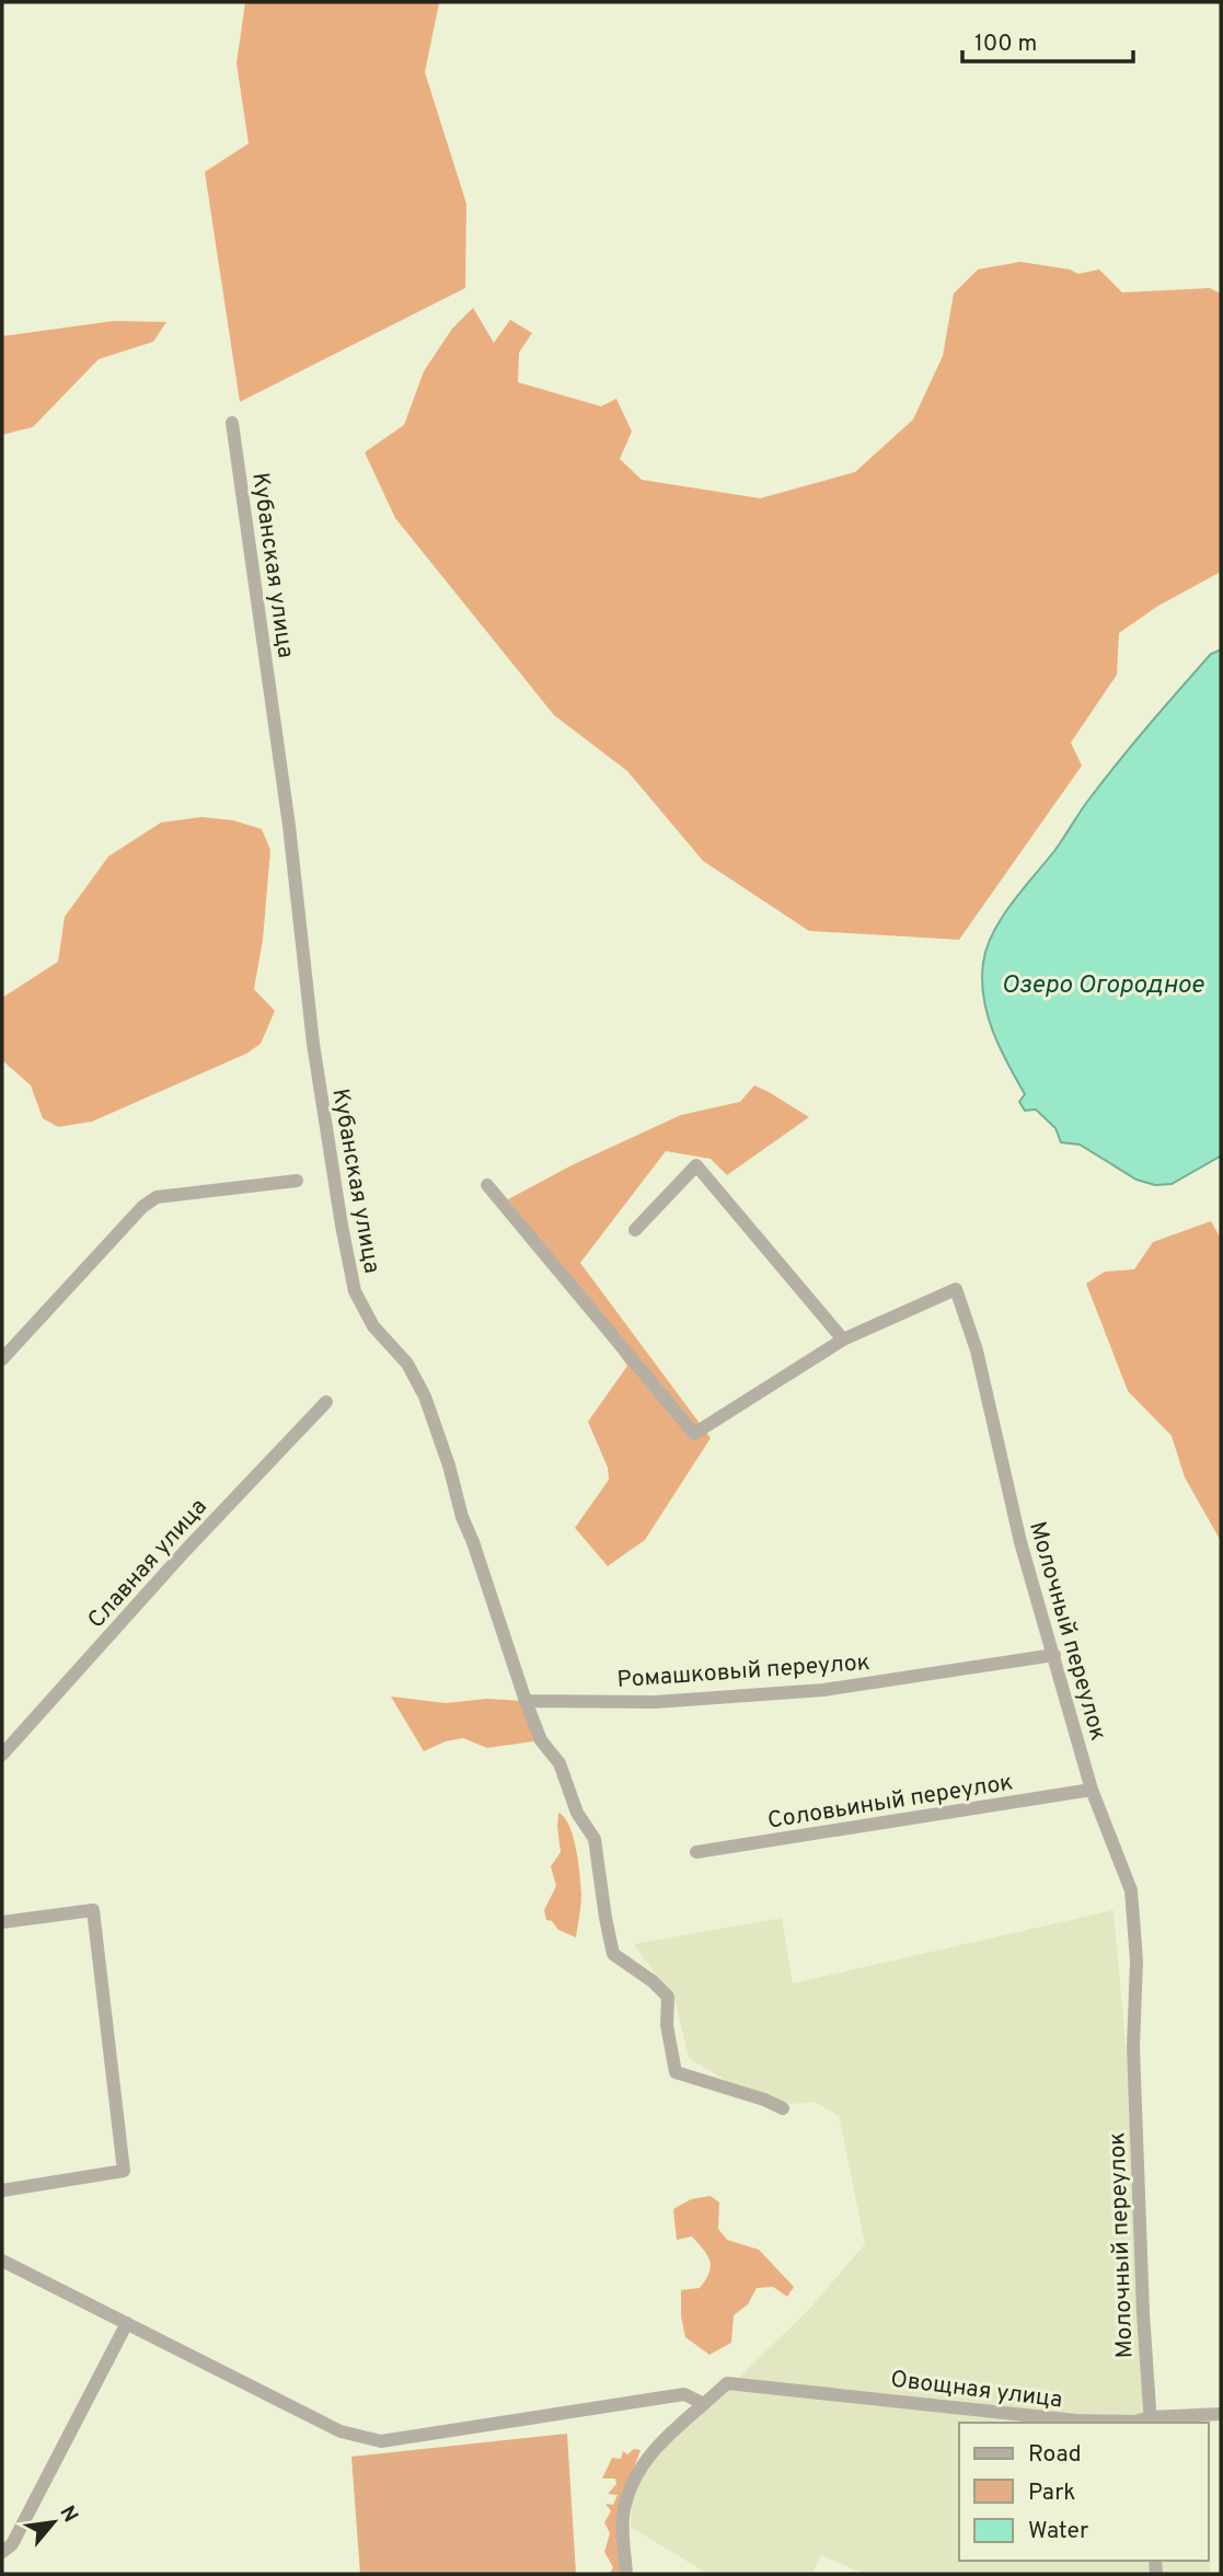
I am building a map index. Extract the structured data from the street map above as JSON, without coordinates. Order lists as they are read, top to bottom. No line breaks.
{"streets":{"street":["Кубанская улица","Славная улица","Молочный переулок","Ромашковый переулок","Соловьиный переулок","Овощная улица"]},"crossings":[["Кубанская улица","Ромашковый переулок"],["Молочный переулок","Ромашковый переулок"],["Молочный переулок","Соловьиный переулок"],["Молочный переулок","Овощная улица"]],"water":["Озеро Огородное"],"legend":["Road","Park","Water"],"scale_bar":"100 m","north":"top right"}
